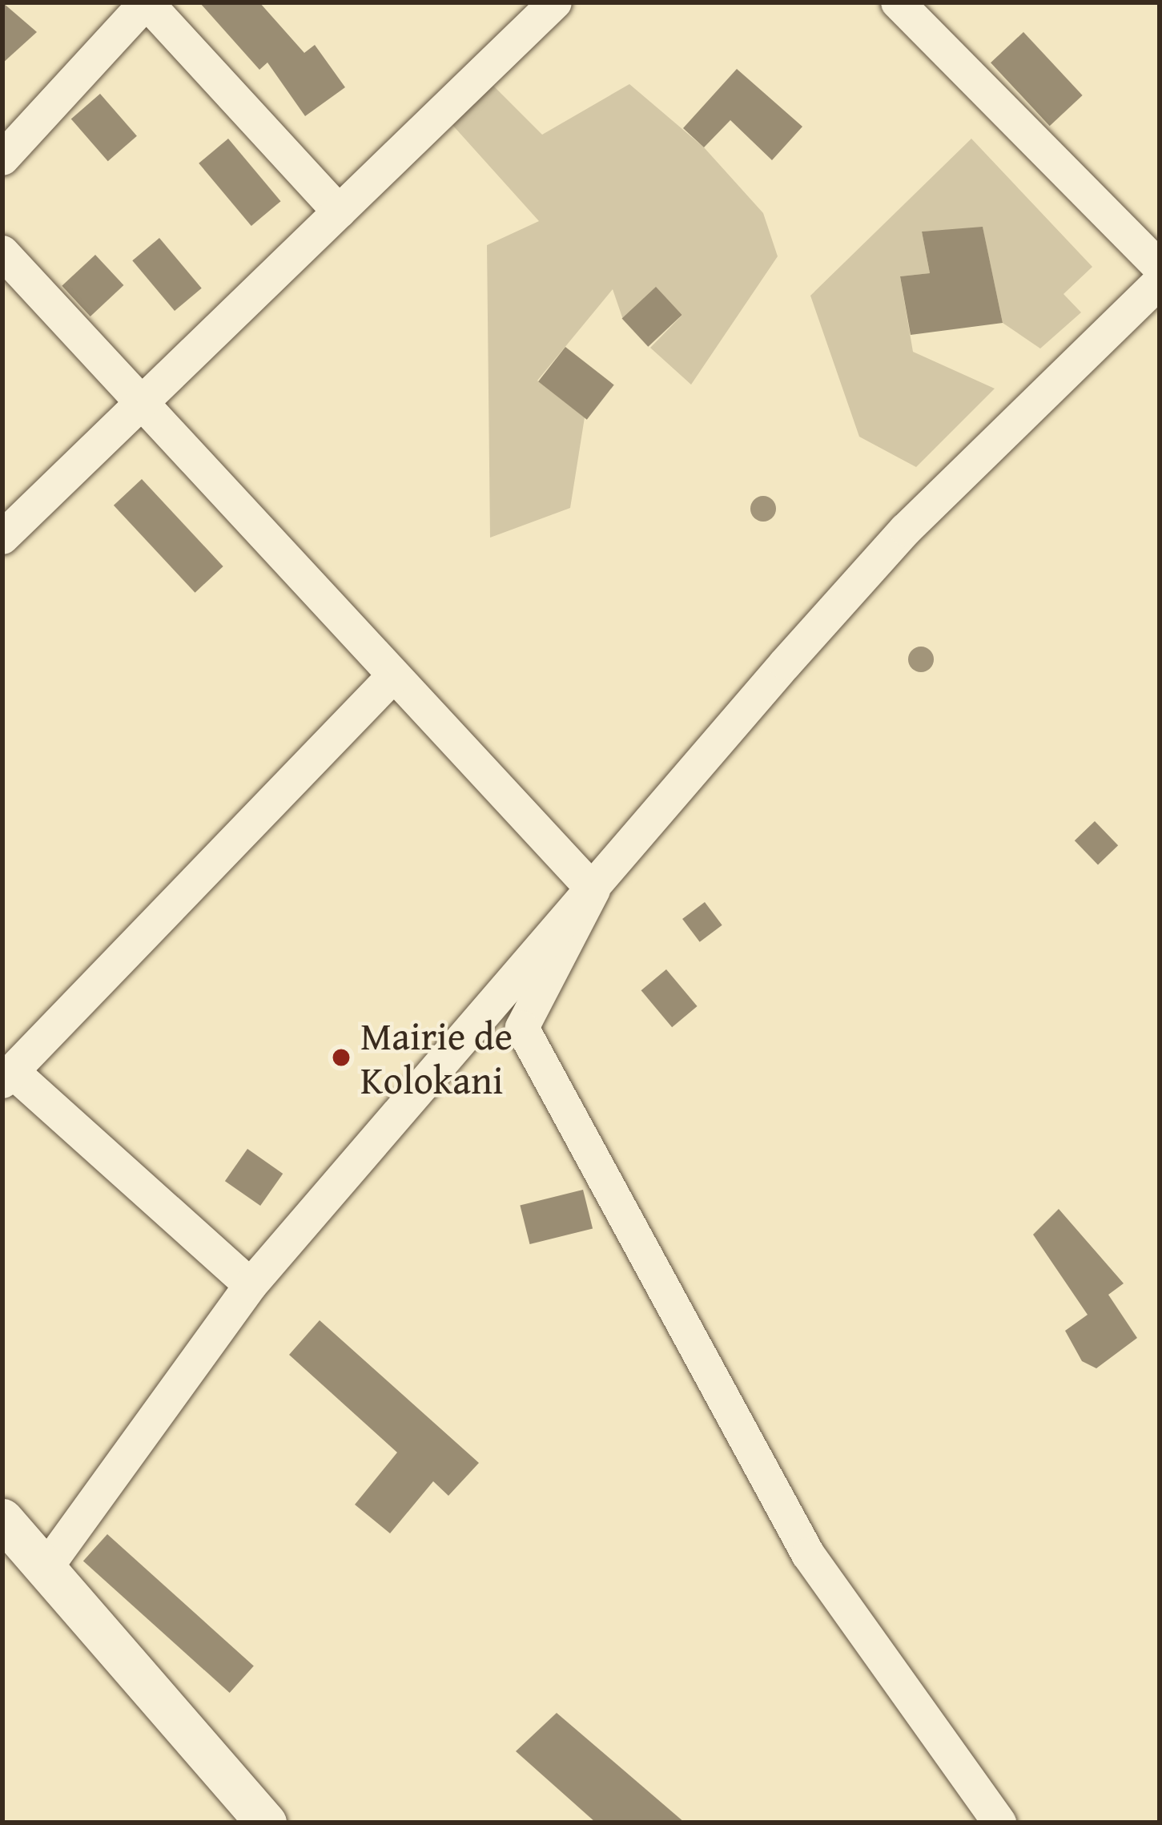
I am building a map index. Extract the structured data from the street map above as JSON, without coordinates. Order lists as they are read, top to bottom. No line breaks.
{"places":["Mairie de Kolokani"]}
